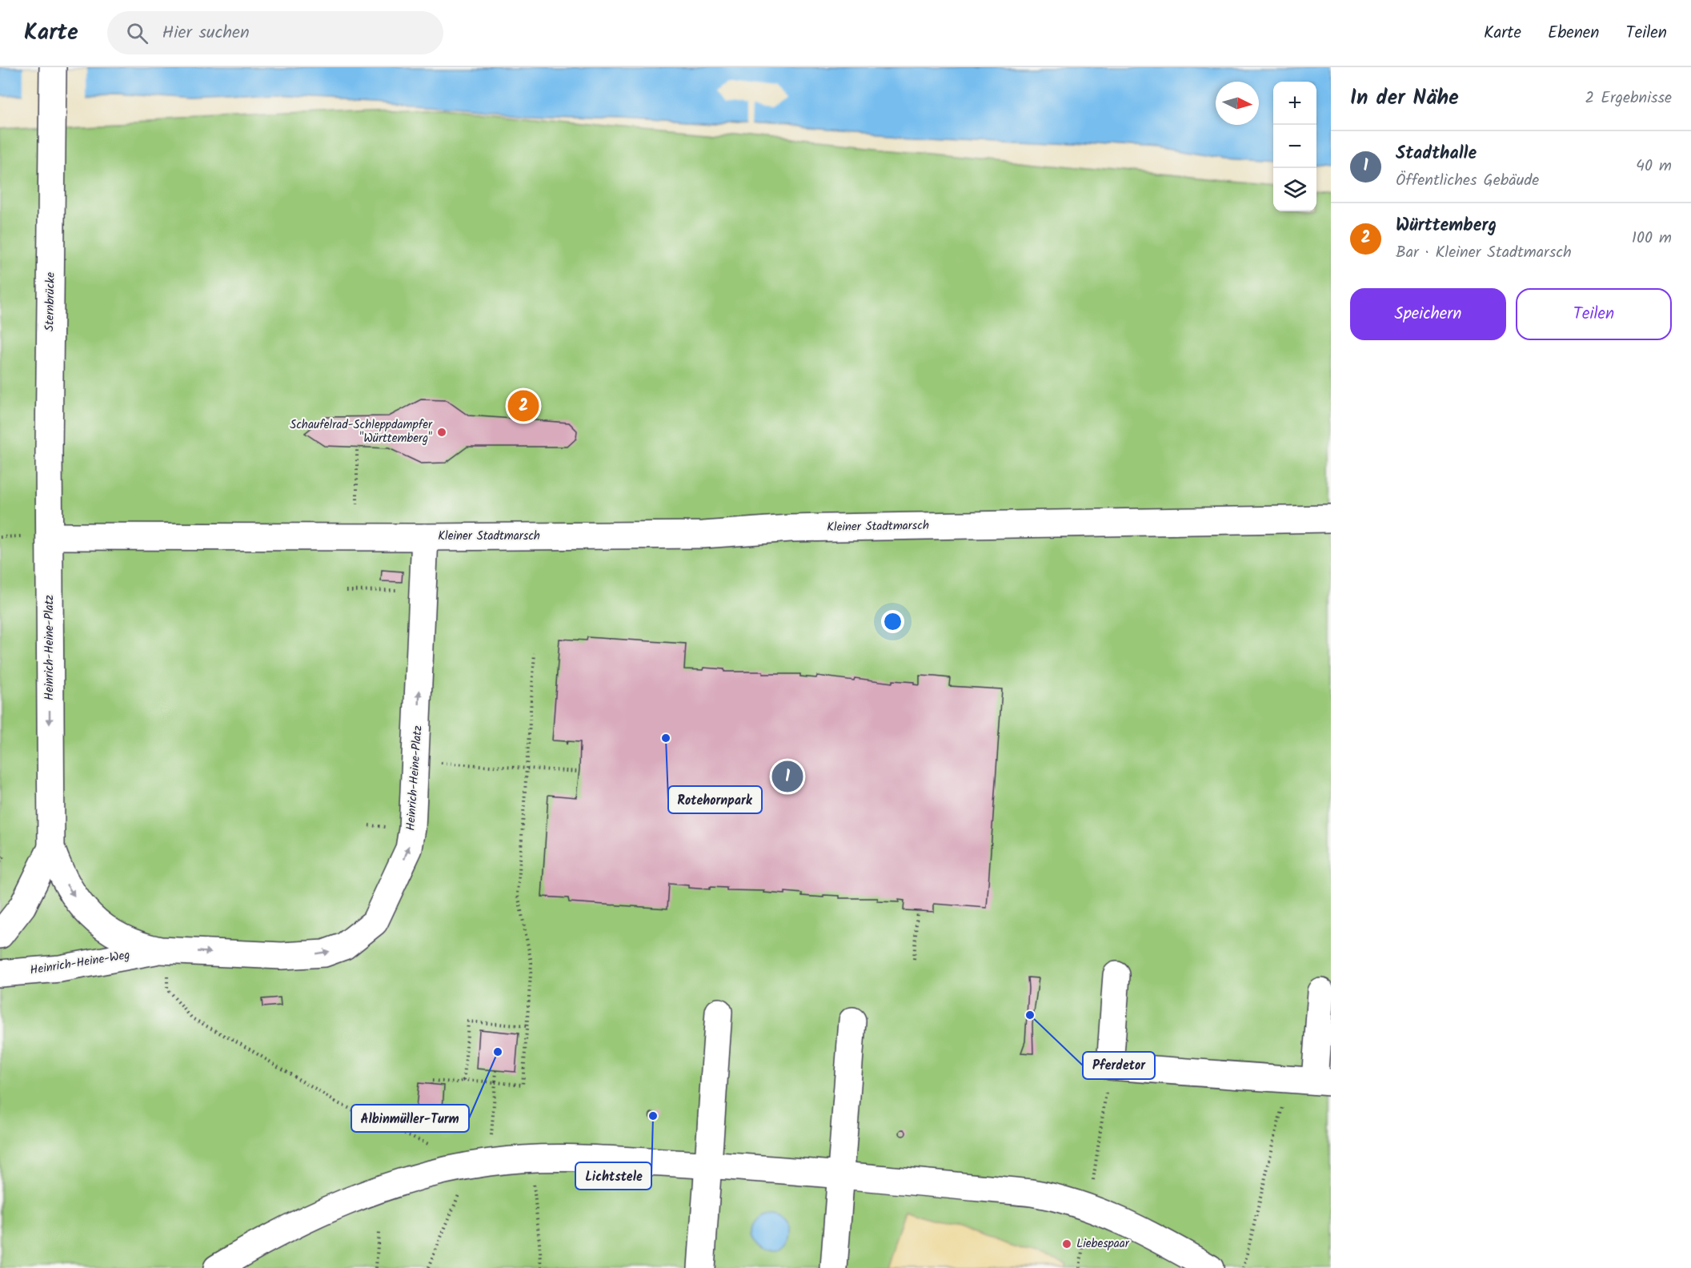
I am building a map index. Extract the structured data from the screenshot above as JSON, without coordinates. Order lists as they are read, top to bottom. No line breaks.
{"streets":{"street":["Sternbrücke","Kleiner Stadtmarsch","Heinrich-Heine-Platz","Heinrich-Heine-Weg"]},"crossings":[["Sternbrücke","Heinrich-Heine-Platz"],["Kleiner Stadtmarsch","Heinrich-Heine-Platz"],["Heinrich-Heine-Platz","Heinrich-Heine-Weg"]],"places":["Schaufelrad-Schleppdampfer \"Württemberg\"","Rotehornpark","Pferdetor","Albinmüller-Turm","Lichtstele","Liebespaar"],"north":"right","page":{"header":"Karte","search":"Hier suchen","nav":["Karte","Ebenen","Teilen"],"heading":["In der Nähe","2 Ergebnisse"],"map_buttons":["+","−"],"list":[{"mark":"1","name":"Stadthalle","note":"Öffentliches Gebäude","value":"40 m"},{"mark":"2","name":"Württemberg","note":"Bar · Kleiner Stadtmarsch","value":"100 m"}],"buttons":["Speichern","Teilen"],"pins":["2","1"]}}
